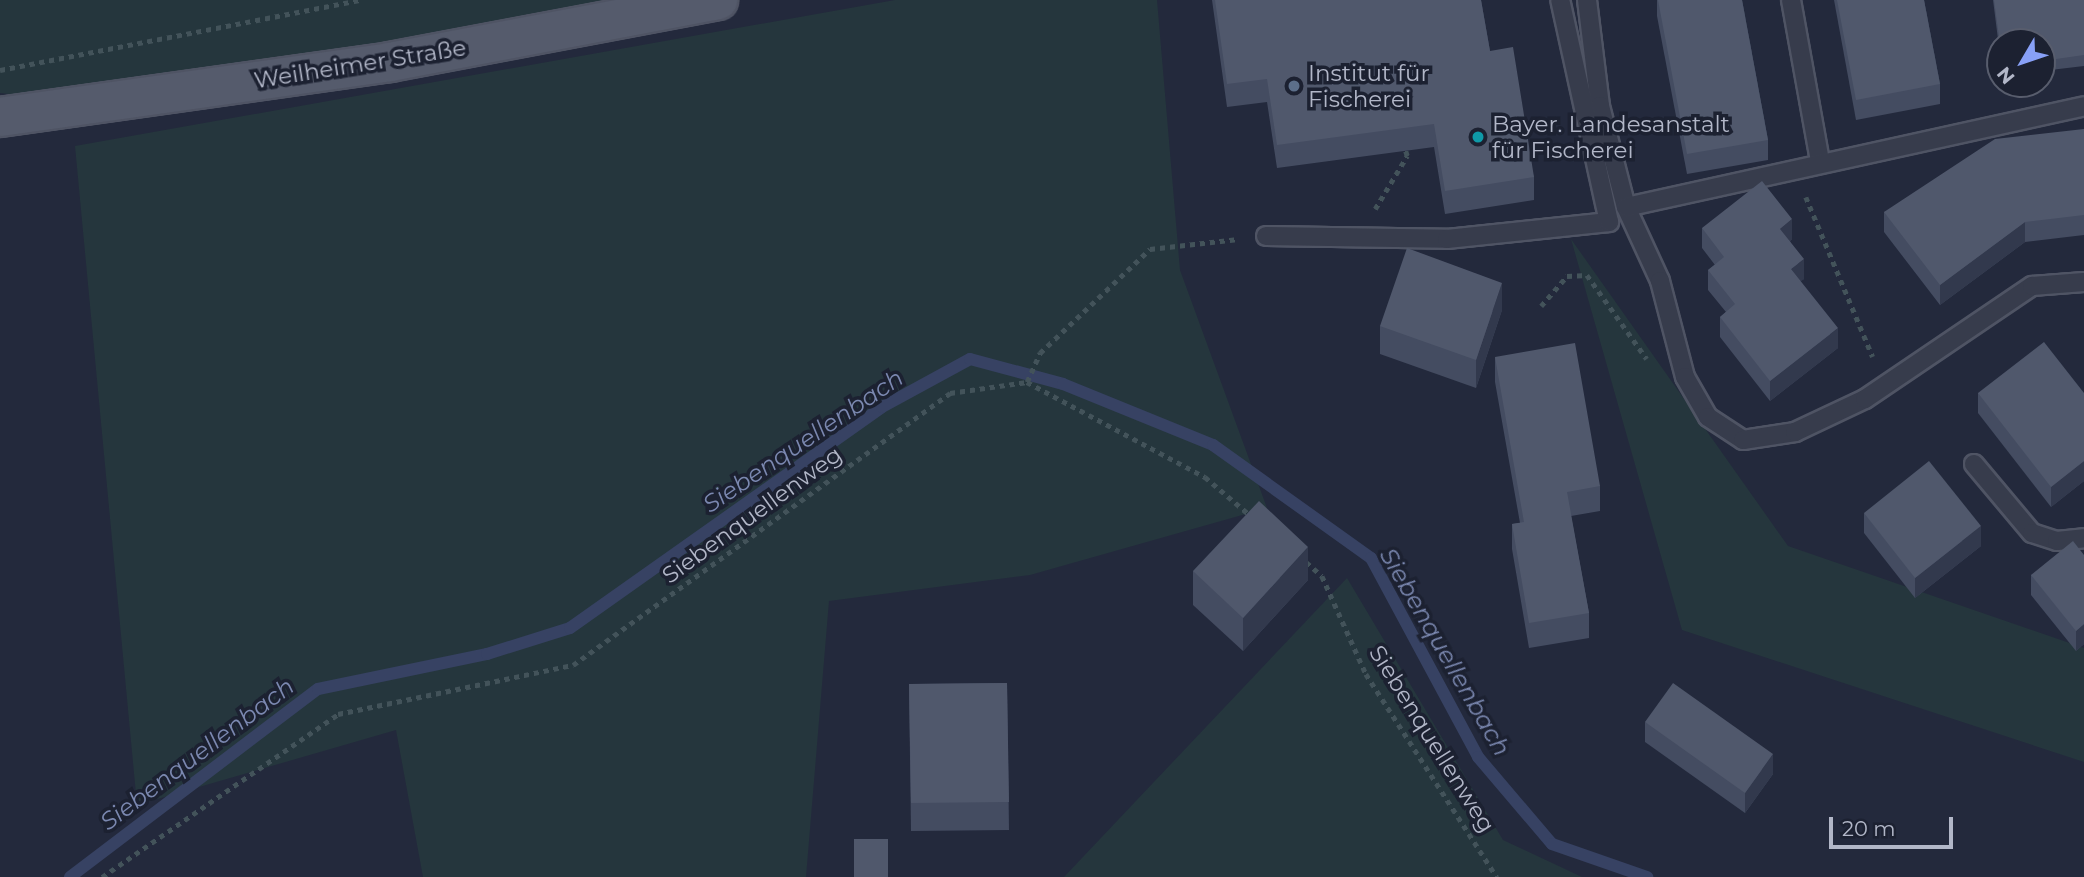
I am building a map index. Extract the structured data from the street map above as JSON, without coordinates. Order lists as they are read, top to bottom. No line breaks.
{"streets":{"main road":["Weilheimer Straße"],"path":["Siebenquellenweg"]},"water":["Siebenquellenbach"],"places":["Institut für Fischerei","Bayer. Landesanstalt für Fischerei"],"scale_bar":"20 m","north":"bottom left"}
